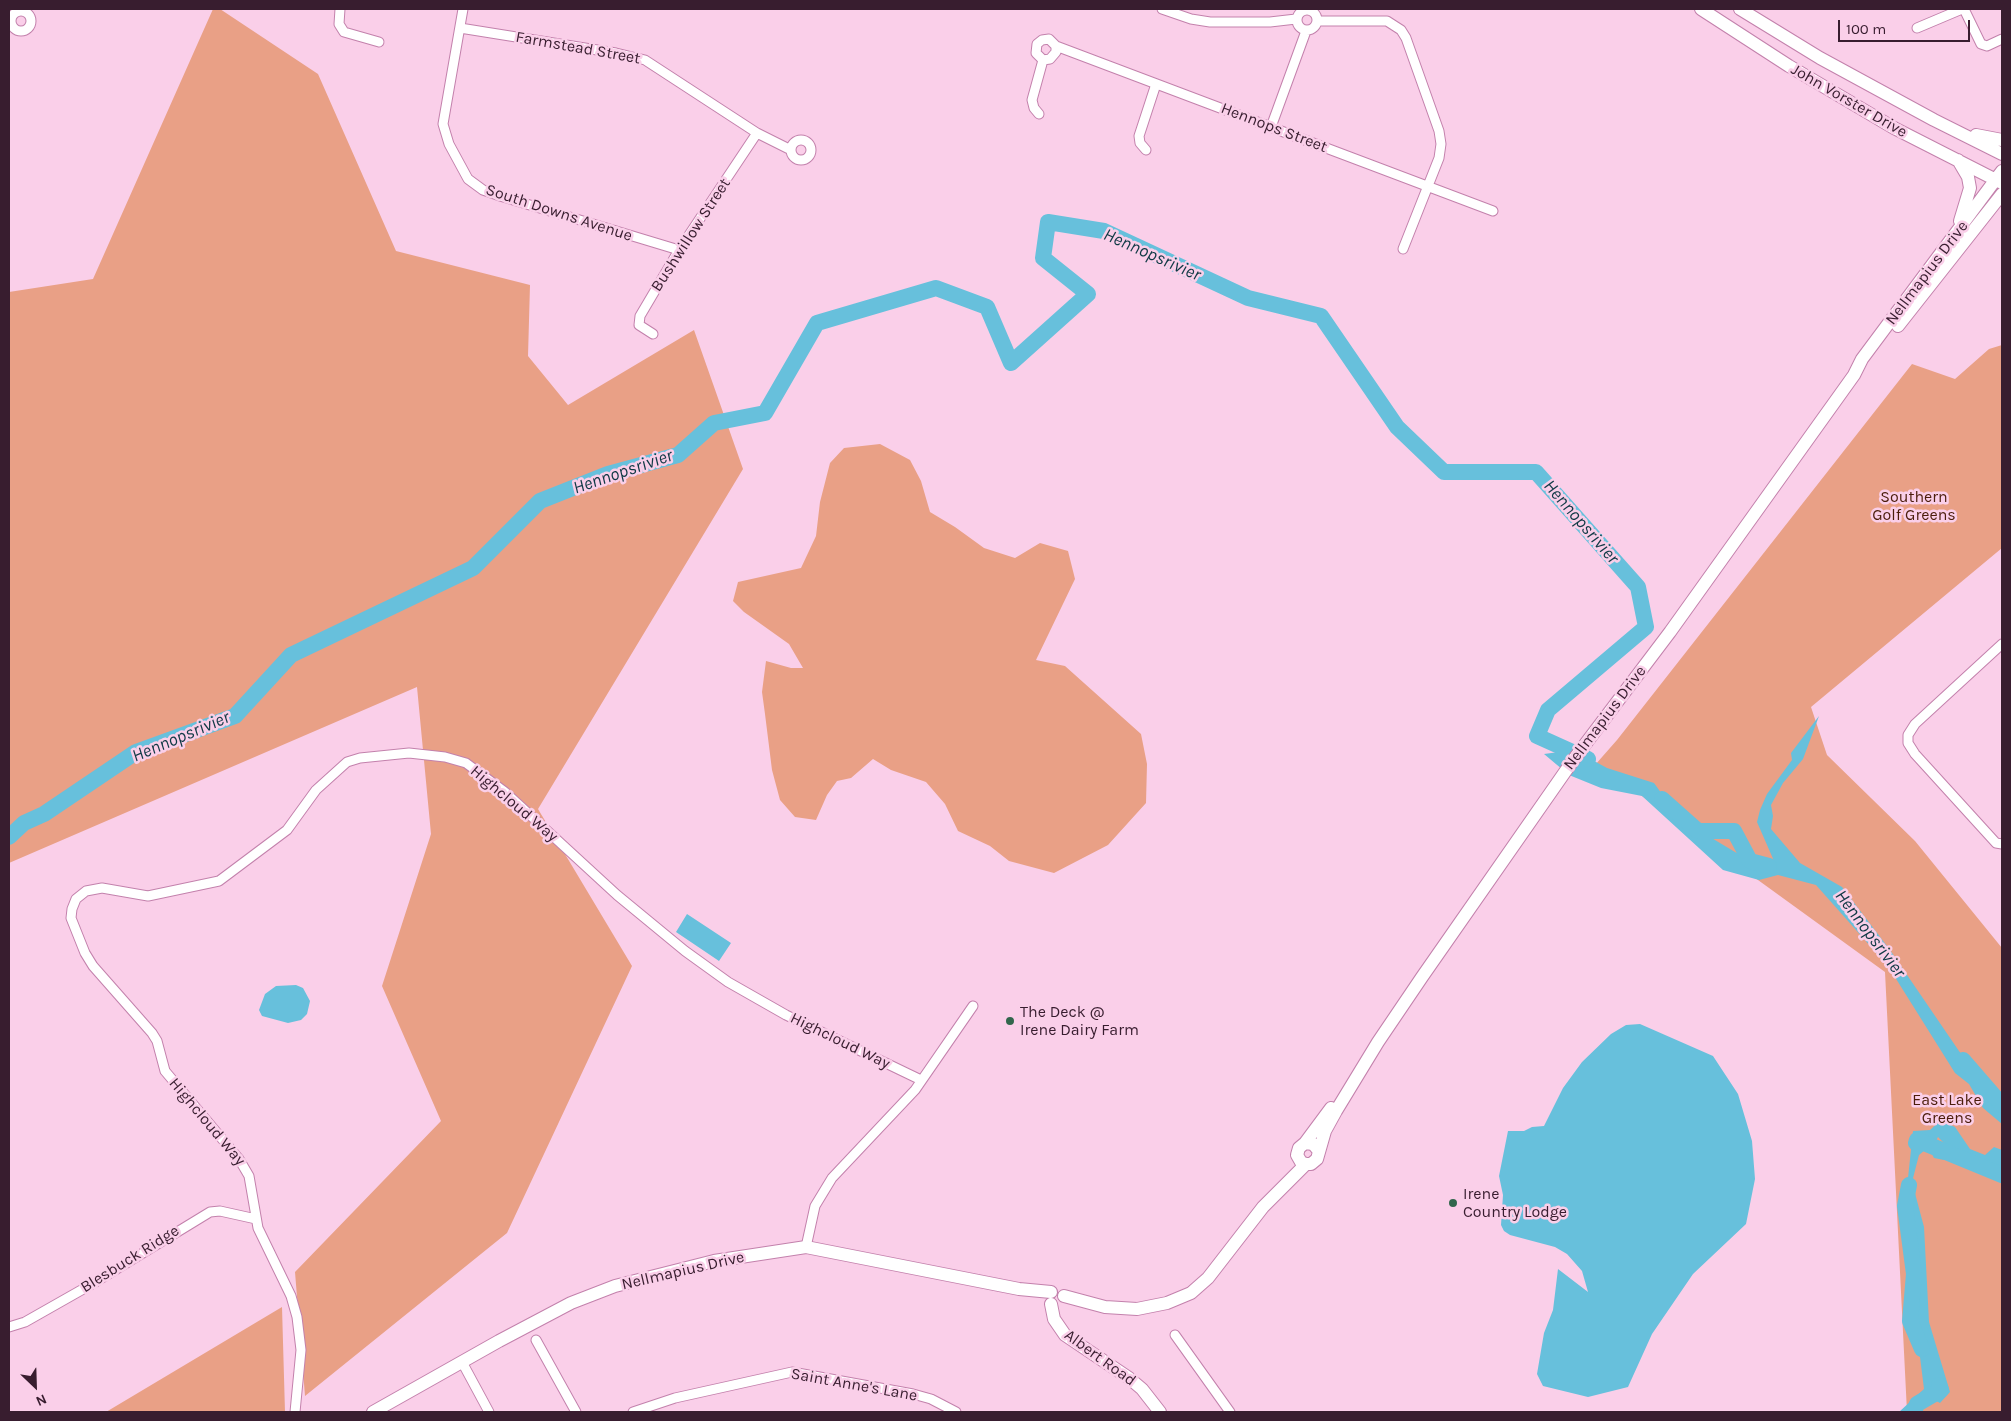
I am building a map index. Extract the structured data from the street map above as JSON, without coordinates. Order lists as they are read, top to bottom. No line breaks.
{"streets":{"main road":["John Vorster Drive","Nellmapius Drive","Albert Road"],"street":["Farmstead Street","Hennops Street","South Downs Avenue","Bushwillow Street","Highcloud Way","Blesbuck Ridge","Saint Anne's Lane"]},"crossings":[["Farmstead Street","South Downs Avenue"],["Farmstead Street","Bushwillow Street"],["John Vorster Drive","Nellmapius Drive"],["South Downs Avenue","Bushwillow Street"],["Nellmapius Drive","Albert Road"],["Highcloud Way","Blesbuck Ridge"]],"water":["Hennopsrivier"],"parks":["Southern Golf Greens","East Lake Greens"],"places":["The Deck @ Irene Dairy Farm","Irene Country Lodge"],"scale_bar":"100 m","north":"bottom right"}
